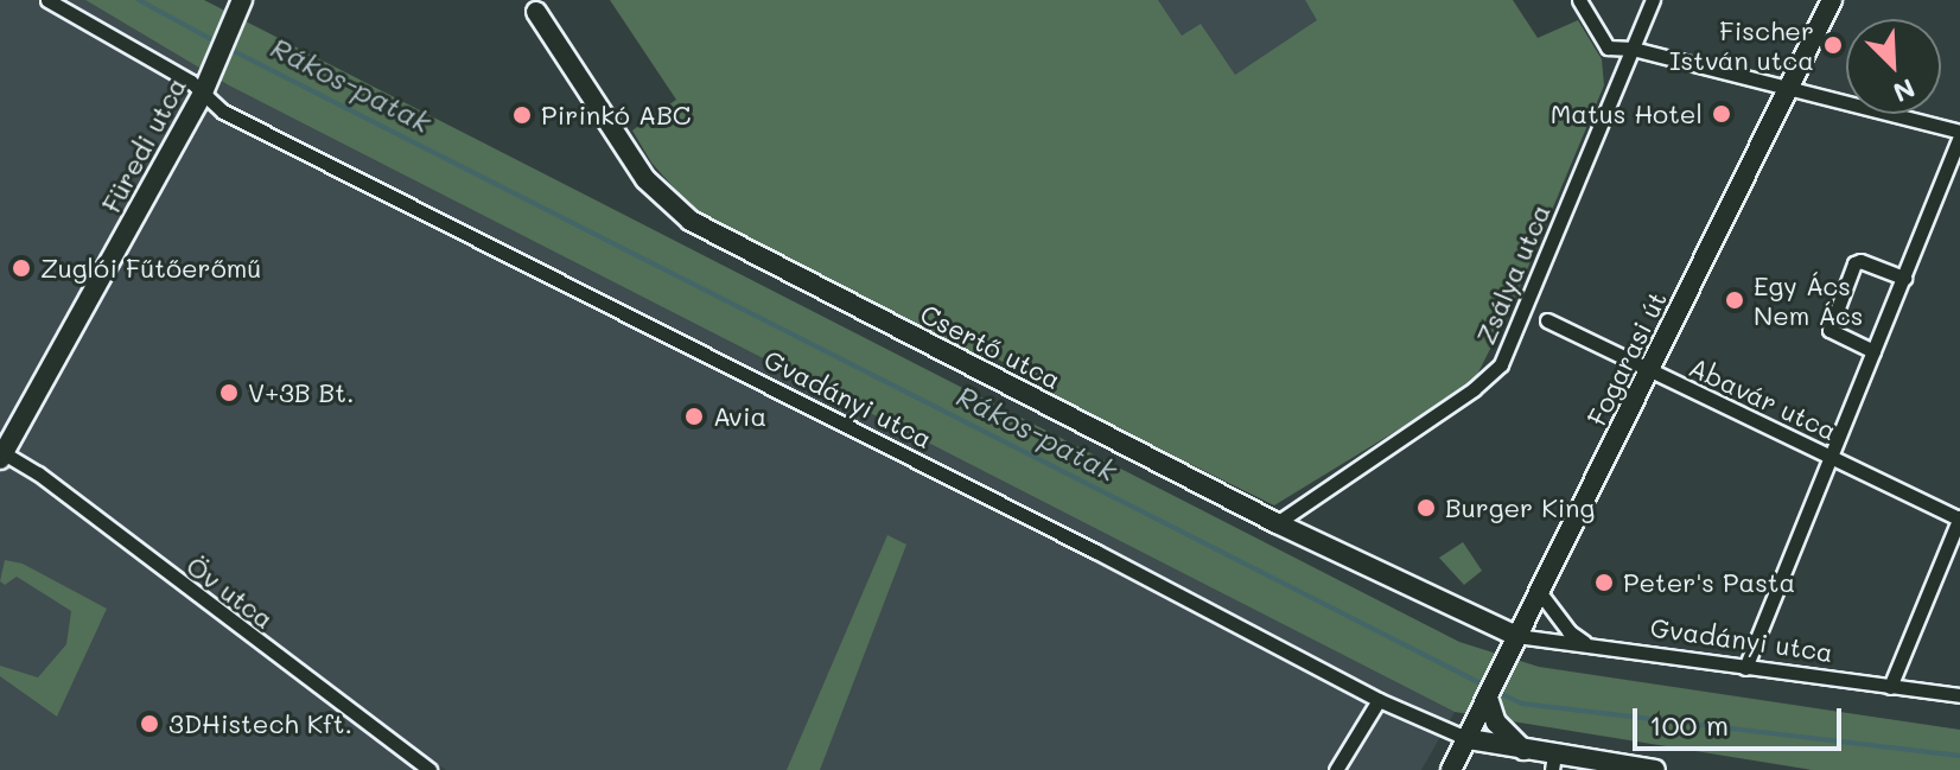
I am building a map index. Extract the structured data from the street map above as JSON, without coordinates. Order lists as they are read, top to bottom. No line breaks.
{"streets":{"street":["Füredi utca","Zsálya utca","Csertő utca","Fogarasi út","Gvadányi utca","Abavár utca","Öv utca"]},"crossings":[["Füredi utca","Gvadányi utca"],["Füredi utca","Öv utca"],["Zsálya utca","Csertő utca"],["Csertő utca","Fogarasi út"],["Csertő utca","Gvadányi utca"],["Fogarasi út","Gvadányi utca"],["Fogarasi út","Abavár utca"]],"water":["Rákos-patak"],"places":["Fischer István utca","Matus Hotel","Pirinkó ABC","Zuglói Fűtőerőmű","Egy Ács Nem Ács","V+3B Bt.","Avia","Burger King","Peter's Pasta","3DHistech Kft."],"scale_bar":"100 m","north":"bottom right"}
